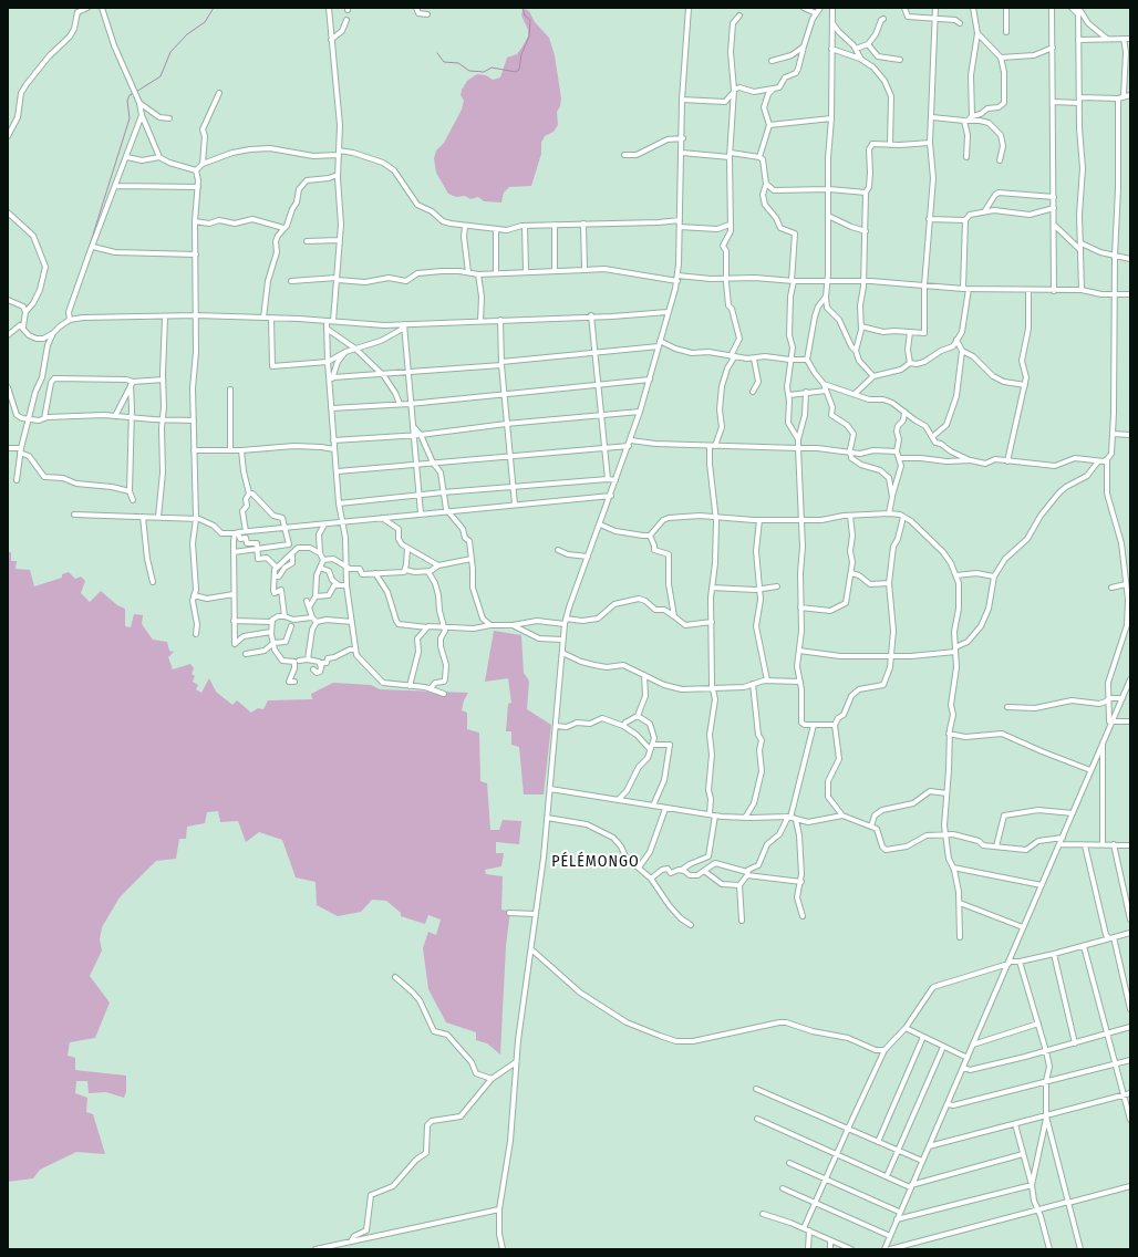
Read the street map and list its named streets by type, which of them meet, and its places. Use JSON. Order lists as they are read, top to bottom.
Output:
{
  "districts": ["PÉLÉMONGO"]
}
